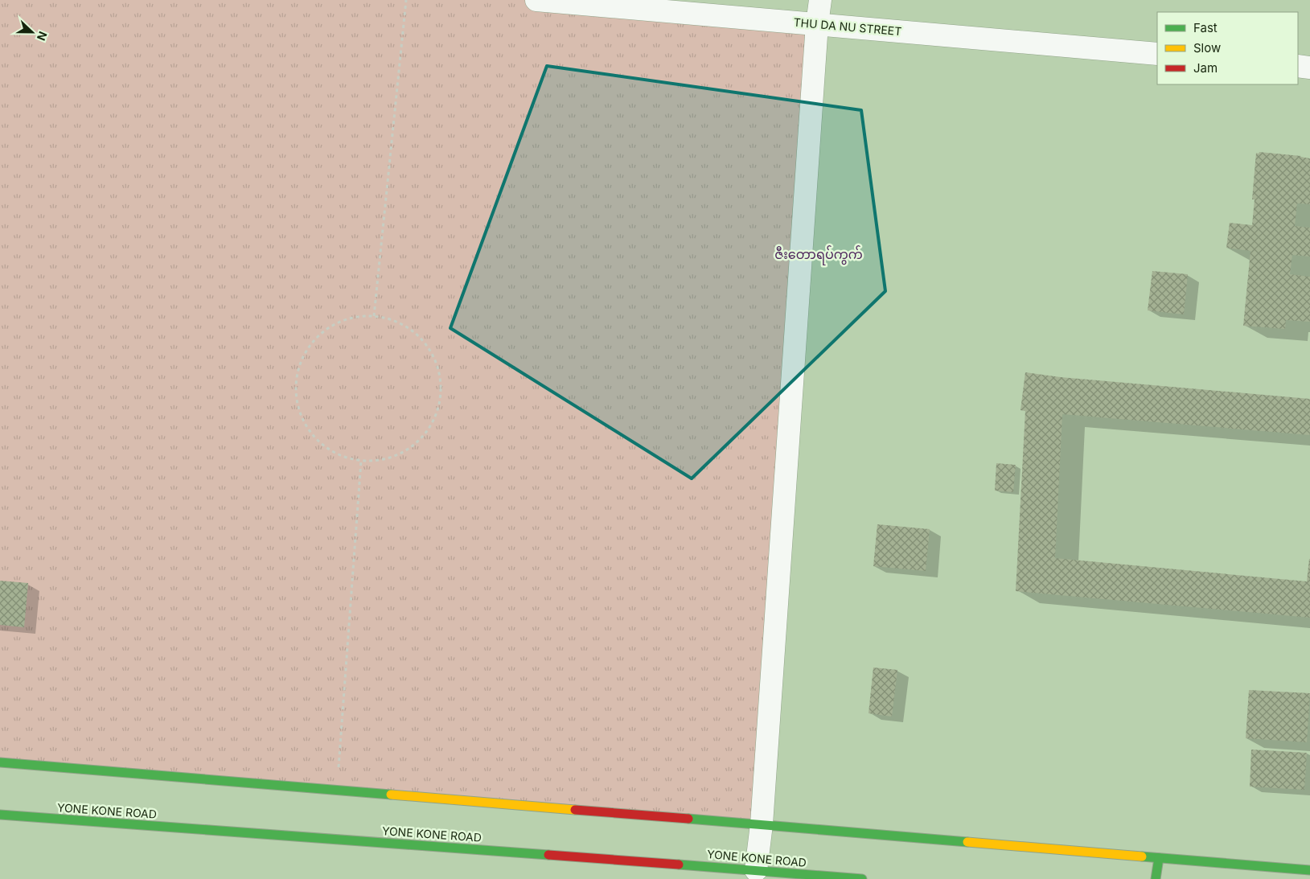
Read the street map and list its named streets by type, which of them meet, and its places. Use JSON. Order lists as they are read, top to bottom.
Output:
{
  "streets": {
    "street": ["THU DA NU STREET", "YONE KONE ROAD"]
  },
  "districts": ["ဇီးတောရပ်ကွက်"],
  "legend": ["Fast", "Slow", "Jam"],
  "north": "right"
}
